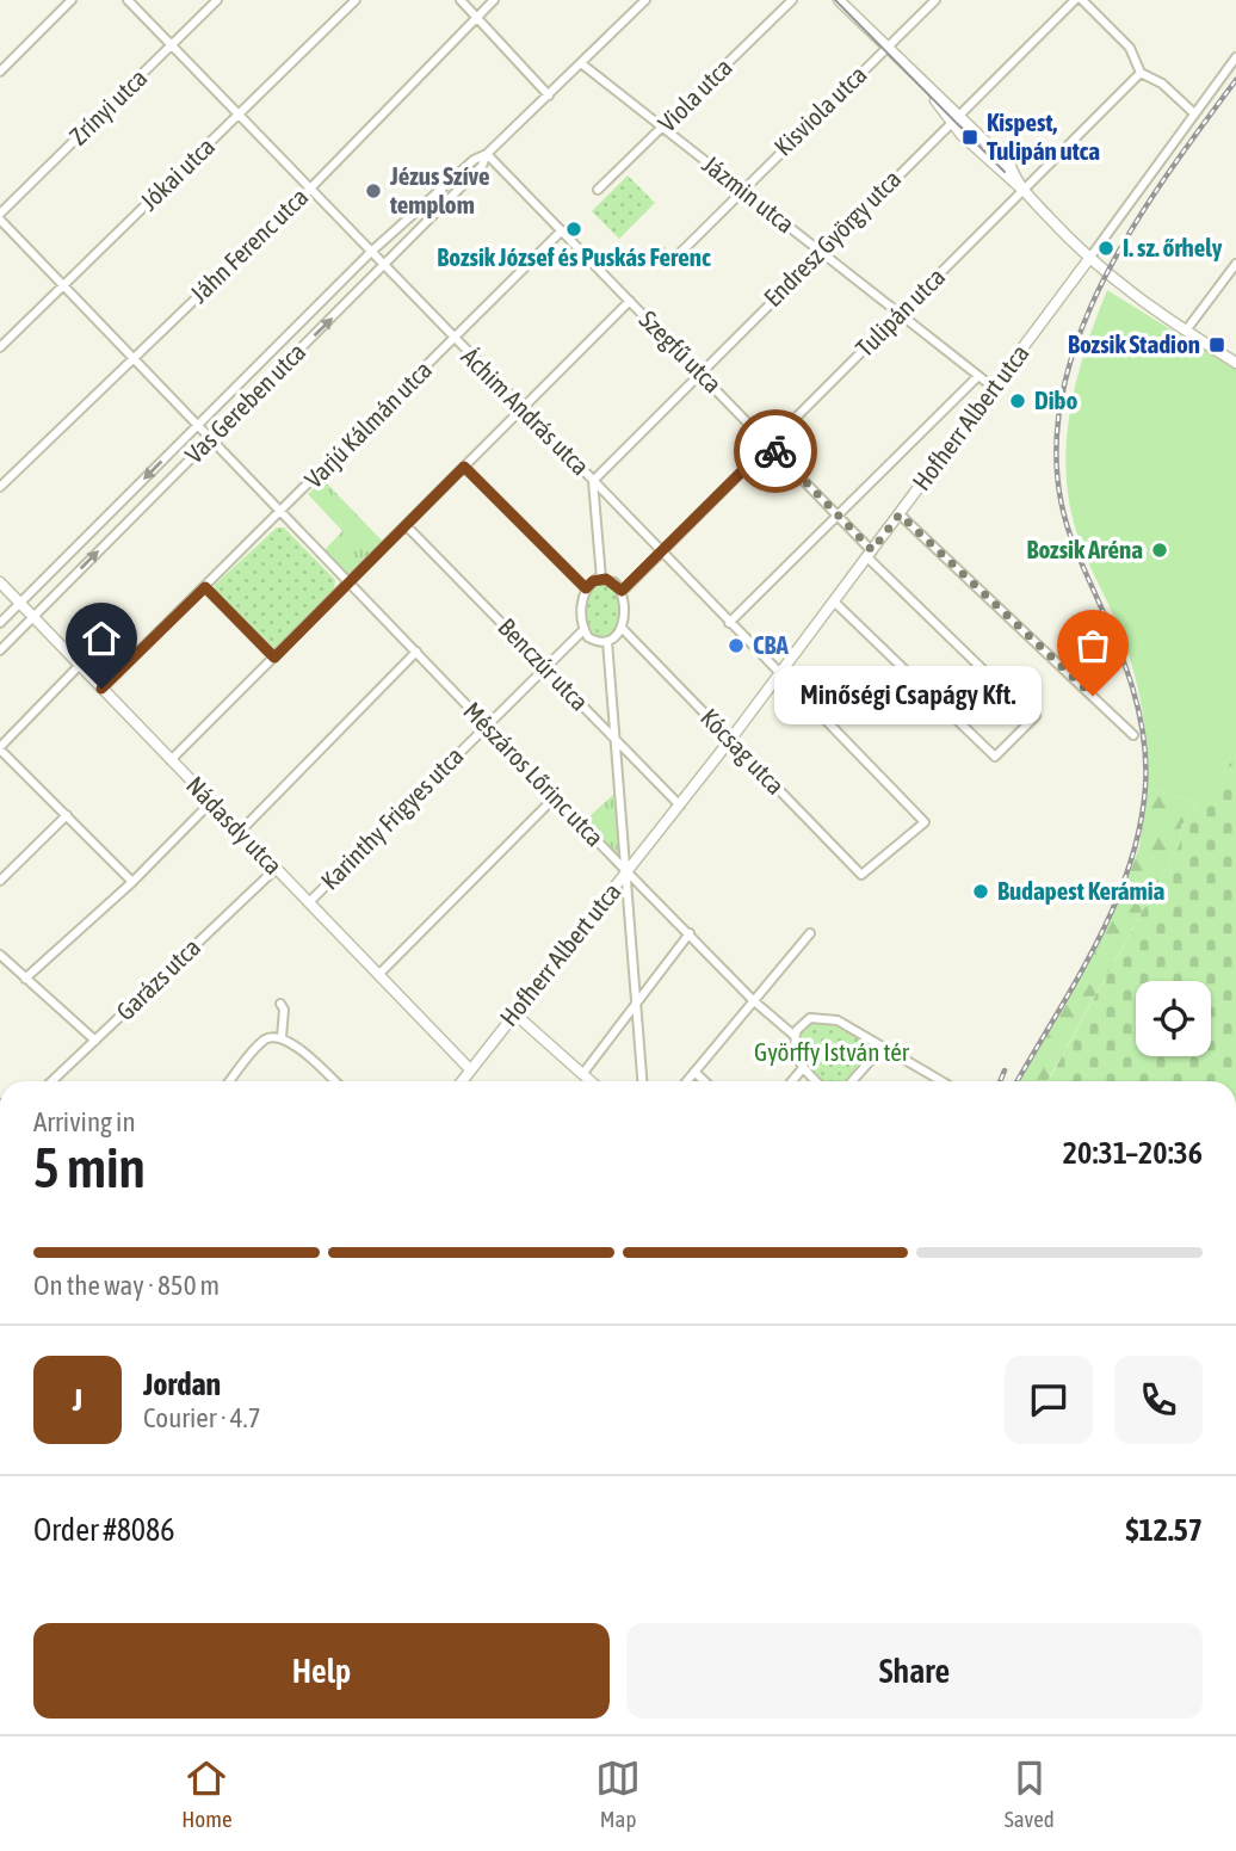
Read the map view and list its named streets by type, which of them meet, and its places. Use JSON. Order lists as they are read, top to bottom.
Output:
{
  "streets": {
    "street": [
      "Viola utca",
      "Zrínyi utca",
      "Kisviola utca",
      "Jókai utca",
      "Jázmin utca",
      "Endresz György utca",
      "Jáhn Ferenc utca",
      "Tulipán utca",
      "Szegfű utca",
      "Vas Gereben utca",
      "Áchim András utca",
      "Hofherr Albert utca",
      "Varjú Kálmán utca",
      "Benczúr utca",
      "Kócsag utca",
      "Mészáros Lőrinc utca",
      "Karinthy Frigyes utca",
      "Nádasdy utca",
      "Garázs utca"
    ]
  },
  "crossings": [
    ["Viola utca", "Jázmin utca"],
    ["Zrínyi utca", "Áchim András utca"],
    ["Kisviola utca", "Jázmin utca"],
    ["Jókai utca", "Áchim András utca"],
    ["Jázmin utca", "Endresz György utca"],
    ["Jázmin utca", "Tulipán utca"],
    ["Jázmin utca", "Vas Gereben utca"],
    ["Jázmin utca", "Hofherr Albert utca"],
    ["Endresz György utca", "Szegfű utca"],
    ["Endresz György utca", "Áchim András utca"],
    ["Jáhn Ferenc utca", "Áchim András utca"],
    ["Tulipán utca", "Szegfű utca"],
    ["Tulipán utca", "Áchim András utca"],
    ["Szegfű utca", "Vas Gereben utca"],
    ["Szegfű utca", "Hofherr Albert utca"],
    ["Szegfű utca", "Varjú Kálmán utca"],
    ["Vas Gereben utca", "Áchim András utca"],
    ["Vas Gereben utca", "Nádasdy utca"],
    ["Áchim András utca", "Hofherr Albert utca"],
    ["Áchim András utca", "Varjú Kálmán utca"],
    ["Áchim András utca", "Kócsag utca"],
    ["Hofherr Albert utca", "Benczúr utca"],
    ["Hofherr Albert utca", "Kócsag utca"],
    ["Hofherr Albert utca", "Mészáros Lőrinc utca"],
    ["Hofherr Albert utca", "Nádasdy utca"],
    ["Varjú Kálmán utca", "Mészáros Lőrinc utca"],
    ["Benczúr utca", "Karinthy Frigyes utca"],
    ["Kócsag utca", "Karinthy Frigyes utca"],
    ["Mészáros Lőrinc utca", "Karinthy Frigyes utca"],
    ["Karinthy Frigyes utca", "Nádasdy utca"],
    ["Nádasdy utca", "Garázs utca"]
  ],
  "parks": ["Györffy István tér"],
  "places": {
    "transit": ["Kispest, Tulipán utca", "Bozsik Stadion"],
    "other": [
      "Jézus Szíve templom",
      "Bozsik József és Puskás Ferenc",
      "I. sz. őrhely",
      "Dibo",
      "Bozsik Aréna",
      "CBA",
      "Minőségi Csapágy Kft.",
      "Budapest Kerámia"
    ]
  },
  "page": {
    "bubble": "Minőségi Csapágy Kft.",
    "heading": ["5 min", "Arriving in", "20:31–20:36"],
    "panel": [
      "Jordan",
      "Courier · 4.7",
      "Order #8086",
      "$12.57"
    ],
    "bar": "On the way · 850 m",
    "round": "J",
    "buttons": ["Help", "Share"],
    "tabs": ["Home", "Map", "Saved"]
  }
}
